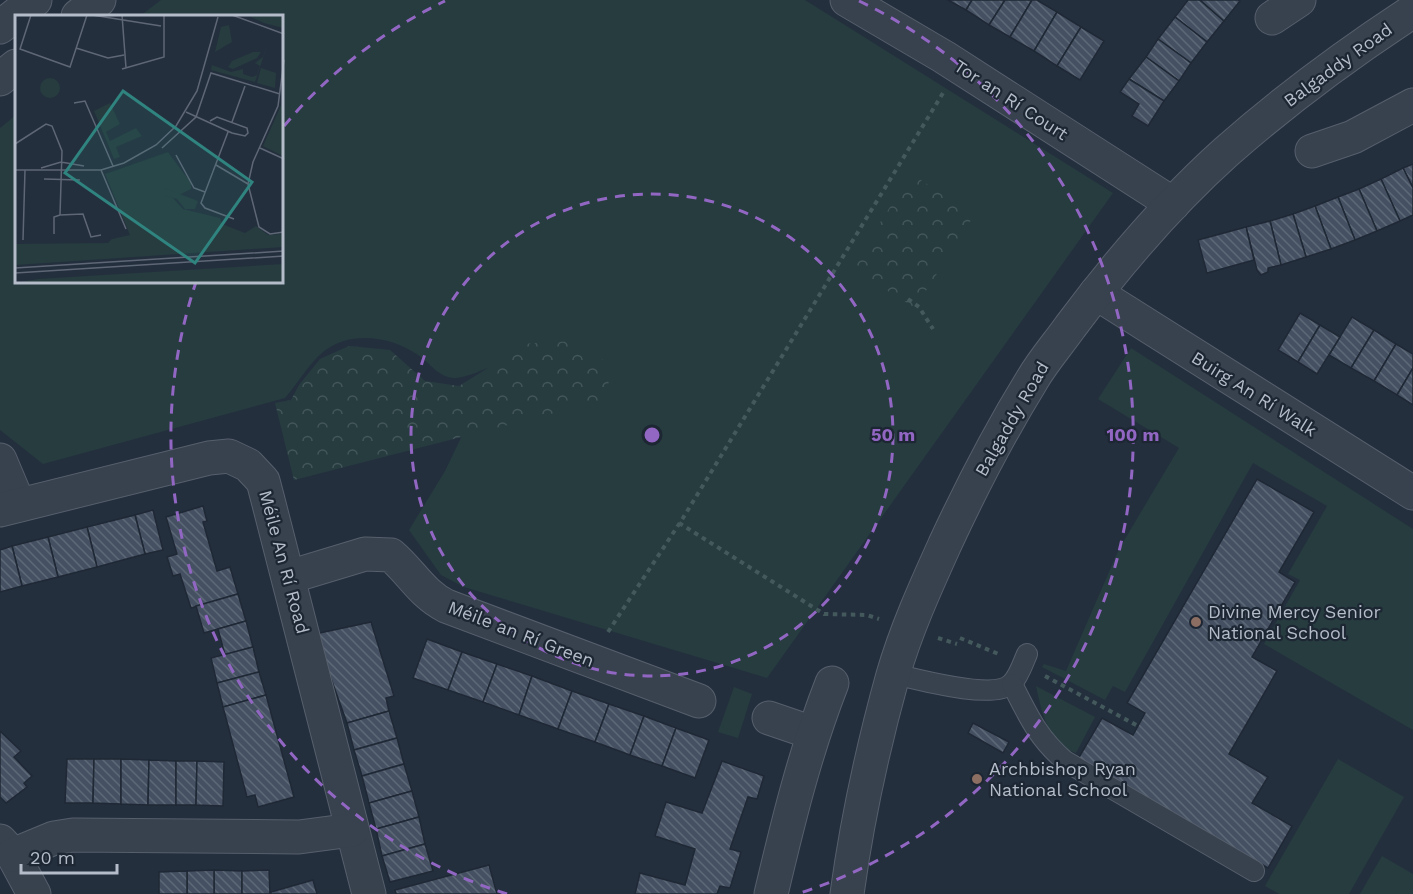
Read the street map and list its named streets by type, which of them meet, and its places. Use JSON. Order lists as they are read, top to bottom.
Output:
{
  "streets": {
    "street": [
      "Balgaddy Road",
      "Tor an Rí Court",
      "Buirg An Rí Walk",
      "Méile An Rí Road",
      "Méile an Rí Green"
    ]
  },
  "crossings": [
    ["Balgaddy Road", "Tor an Rí Court"],
    ["Balgaddy Road", "Buirg An Rí Walk"],
    ["Méile An Rí Road", "Méile an Rí Green"]
  ],
  "places": ["Divine Mercy Senior National School", "Archbishop Ryan National School"],
  "scale_bar": "20 m",
  "rings": ["50 m", "100 m"]
}
